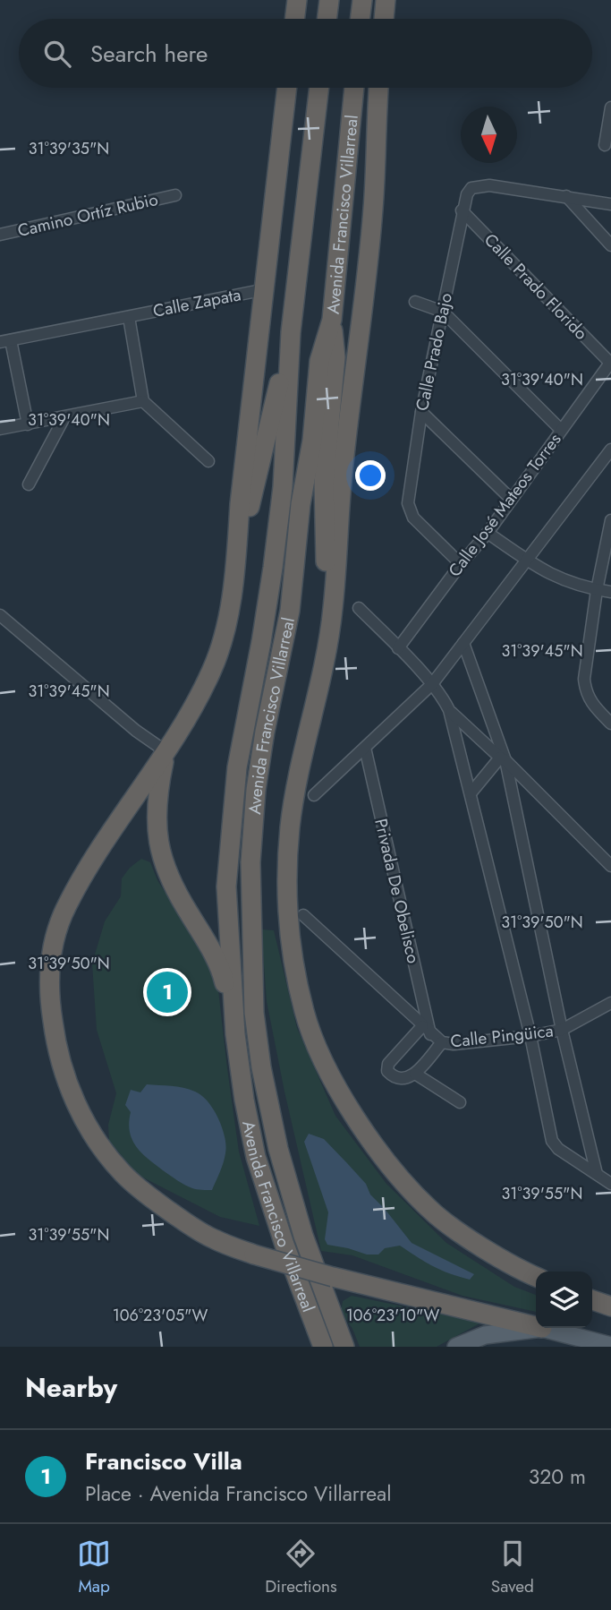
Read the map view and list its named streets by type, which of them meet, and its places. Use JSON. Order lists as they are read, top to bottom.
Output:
{
  "streets": {
    "highway": ["Avenida Francisco Villarreal"],
    "street": [
      "Camino Ortíz Rubio",
      "Calle Prado Florido",
      "Calle Zapata",
      "Calle Prado Bajo",
      "Calle José Mateos Torres",
      "Privada De Obelisco",
      "Calle Pingüica"
    ]
  },
  "crossings": [
    ["Calle Prado Florido", "Calle Prado Bajo"],
    ["Calle Prado Florido", "Calle José Mateos Torres"],
    ["Calle Prado Bajo", "Calle José Mateos Torres"],
    ["Privada De Obelisco", "Calle Pingüica"]
  ],
  "north": "bottom",
  "page": {
    "search": "Search here",
    "pins": "1",
    "heading": "Nearby",
    "list": [
      {
        "mark": "1",
        "name": "Francisco Villa",
        "note": "Place · Avenida Francisco Villarreal",
        "value": "320 m"
      }
    ],
    "nav": ["Map", "Directions", "Saved"]
  },
  "coordinates": [
    "31°39'35\"N",
    "31°39'40\"N",
    "31°39'45\"N",
    "31°39'50\"N",
    "31°39'55\"N",
    "106°23'05\"W",
    "106°23'10\"W"
  ]
}
